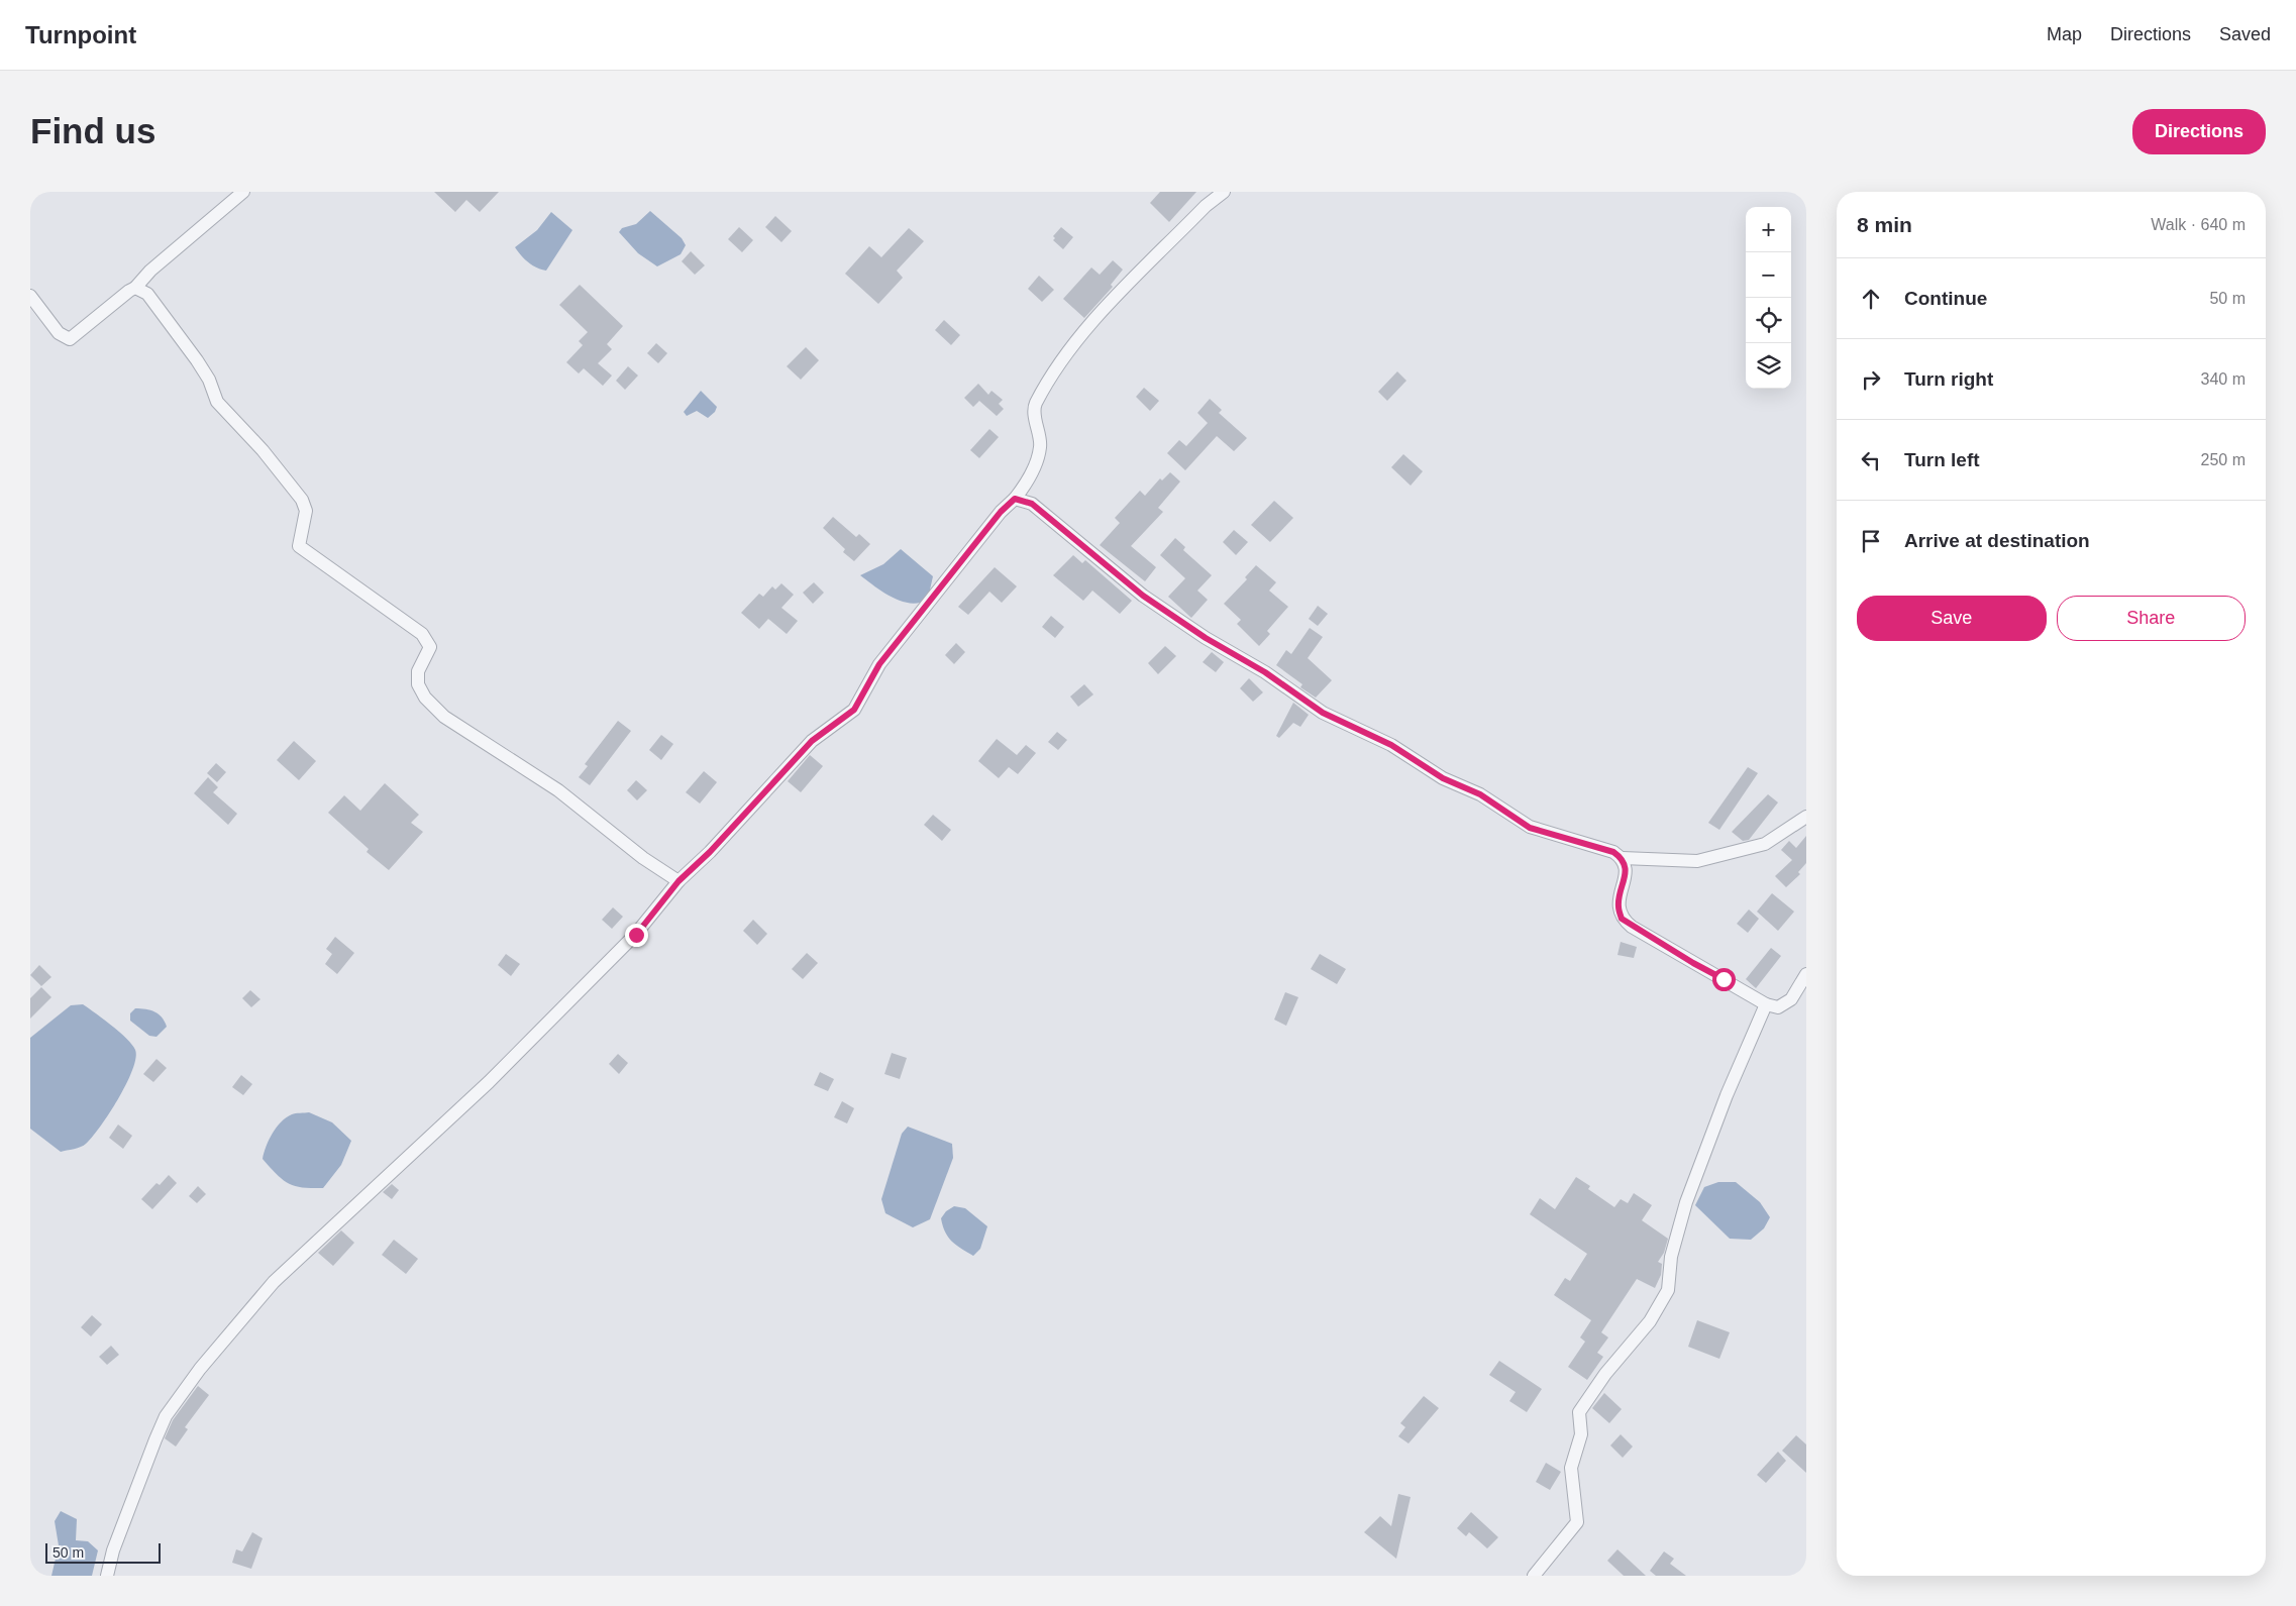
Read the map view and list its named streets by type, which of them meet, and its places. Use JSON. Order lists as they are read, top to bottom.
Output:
{
  "scale_bar": "50 m",
  "page": {
    "header": "Turnpoint",
    "nav": ["Map", "Directions", "Saved"],
    "buttons": [
      "Directions",
      ["Save", "Share"]
    ],
    "title": "Find us",
    "heading": ["8 min", "Walk · 640 m"],
    "map_buttons": ["+", "−"],
    "list": [
      ["Continue", "50 m"],
      ["Turn right", "340 m"],
      ["Turn left", "250 m"],
      "Arrive at destination"
    ],
    "scale": "50 m"
  }
}
